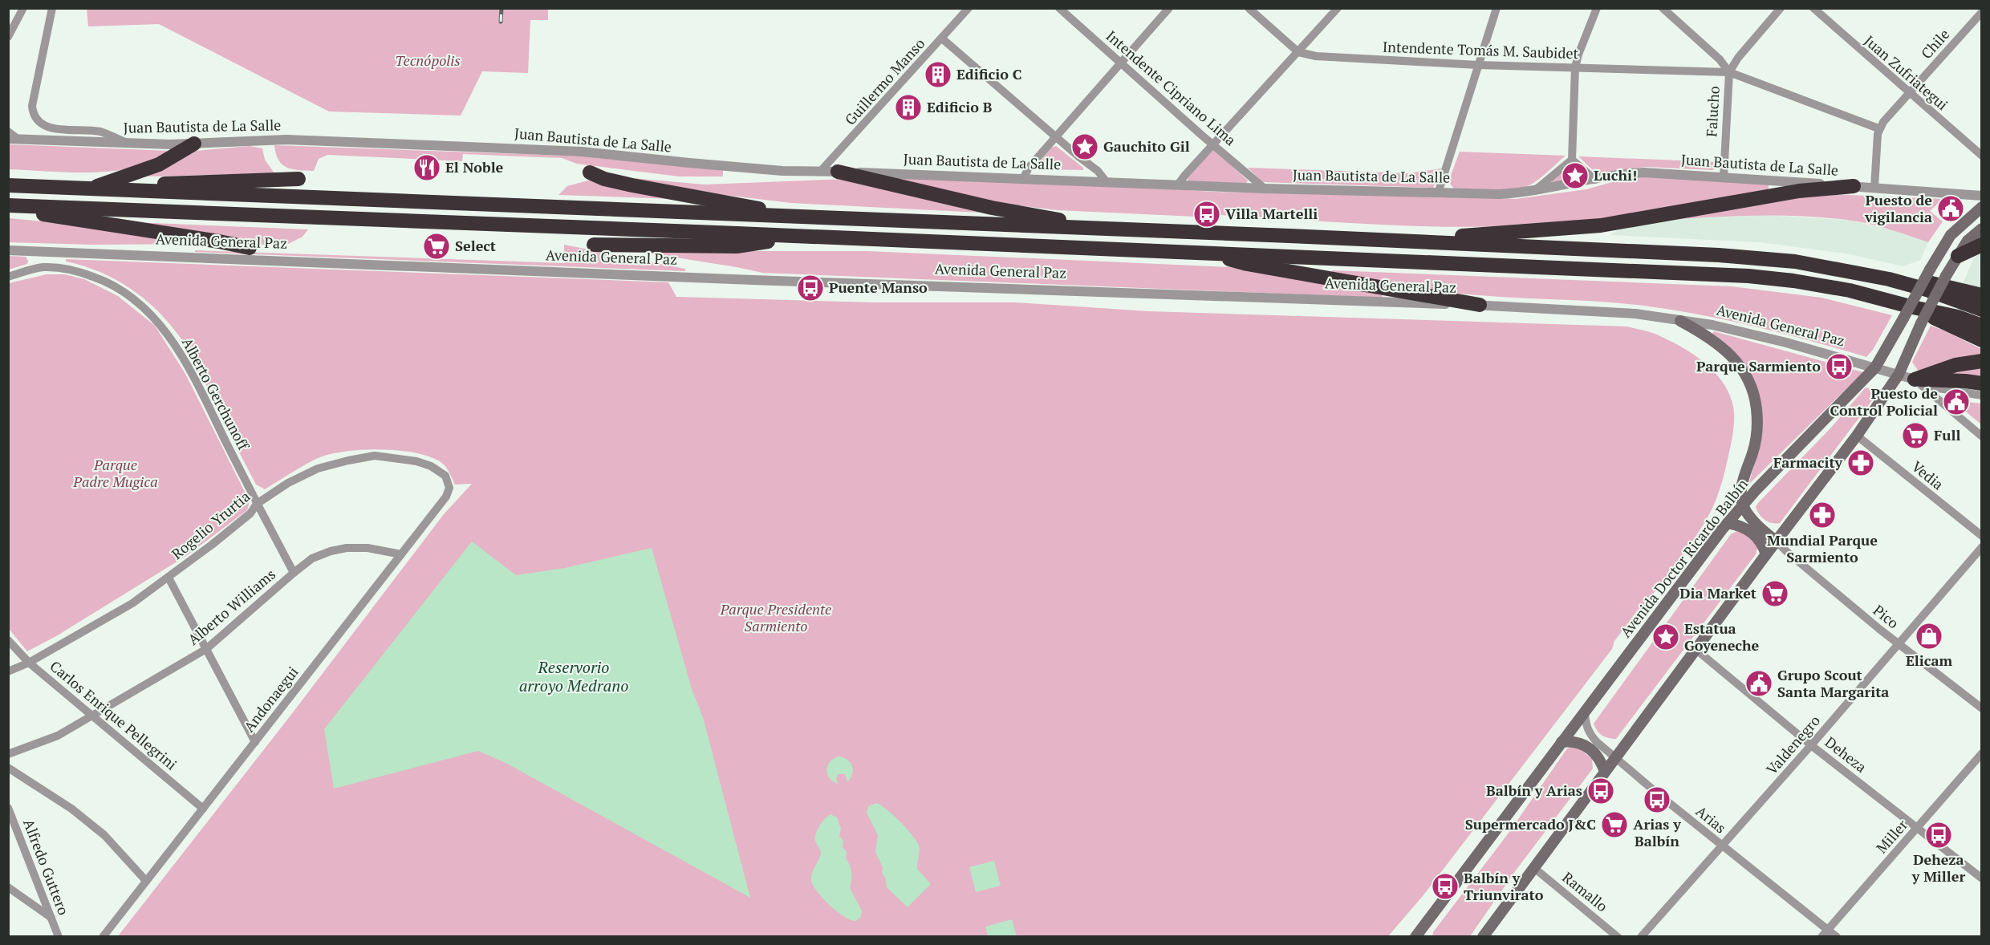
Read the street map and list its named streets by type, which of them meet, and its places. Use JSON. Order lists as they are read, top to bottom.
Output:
{
  "streets": {
    "highway": ["Avenida General Paz"],
    "main road": ["Avenida Doctor Ricardo Balbín"],
    "street": [
      "Chile",
      "Intendente Tomás M. Saubidet",
      "Juan Zufriategui",
      "Guillermo Manso",
      "Intendente Cipriano Lima",
      "Falucho",
      "Juan Bautista de La Salle",
      "Alberto Gerchunoff",
      "Vedia",
      "Rogelio Yrurtia",
      "Alberto Williams",
      "Pico",
      "Andonaegui",
      "Carlos Enrique Pellegrini",
      "Valdenegro",
      "Deheza",
      "Arias",
      "Miller",
      "Alfredo Guttero",
      "Ramallo"
    ]
  },
  "crossings": [
    ["Chile", "Juan Zufriategui"],
    ["Intendente Tomás M. Saubidet", "Falucho"],
    ["Guillermo Manso", "Juan Bautista de La Salle"],
    ["Intendente Cipriano Lima", "Juan Bautista de La Salle"],
    ["Falucho", "Juan Bautista de La Salle"],
    ["Avenida General Paz", "Avenida Doctor Ricardo Balbín"],
    ["Alberto Gerchunoff", "Rogelio Yrurtia"],
    ["Alberto Gerchunoff", "Alberto Williams"],
    ["Rogelio Yrurtia", "Andonaegui"],
    ["Rogelio Yrurtia", "Carlos Enrique Pellegrini"],
    ["Avenida Doctor Ricardo Balbín", "Arias"],
    ["Alberto Williams", "Andonaegui"],
    ["Alberto Williams", "Carlos Enrique Pellegrini"],
    ["Pico", "Valdenegro"],
    ["Andonaegui", "Carlos Enrique Pellegrini"],
    ["Valdenegro", "Deheza"],
    ["Valdenegro", "Arias"],
    ["Deheza", "Miller"],
    ["Arias", "Miller"]
  ],
  "water": ["Reservorio arroyo Medrano"],
  "parks": ["Tecnópolis", "Parque Padre Mugica", "Parque Presidente Sarmiento"],
  "places": {
    "building": ["Edificio C", "Edificio B"],
    "place": ["Gauchito Gil", "Luchi!", "Estatua Goyeneche"],
    "restaurant": ["El Noble"],
    "public building": ["Puesto de vigilancia", "Puesto de Control Policial", "Grupo Scout Santa Margarita"],
    "bus stop": [
      "Villa Martelli",
      "Puente Manso",
      "Parque Sarmiento",
      "Balbín y Arias",
      "Arias y Balbín",
      "Deheza y Miller",
      "Balbín y Triunvirato"
    ],
    "supermarket": [
      "Select",
      "Full",
      "Dia Market",
      "Supermercado J&C"
    ],
    "pharmacy": ["Farmacity", "Mundial Parque Sarmiento"],
    "shop": ["Elicam"]
  }
}
